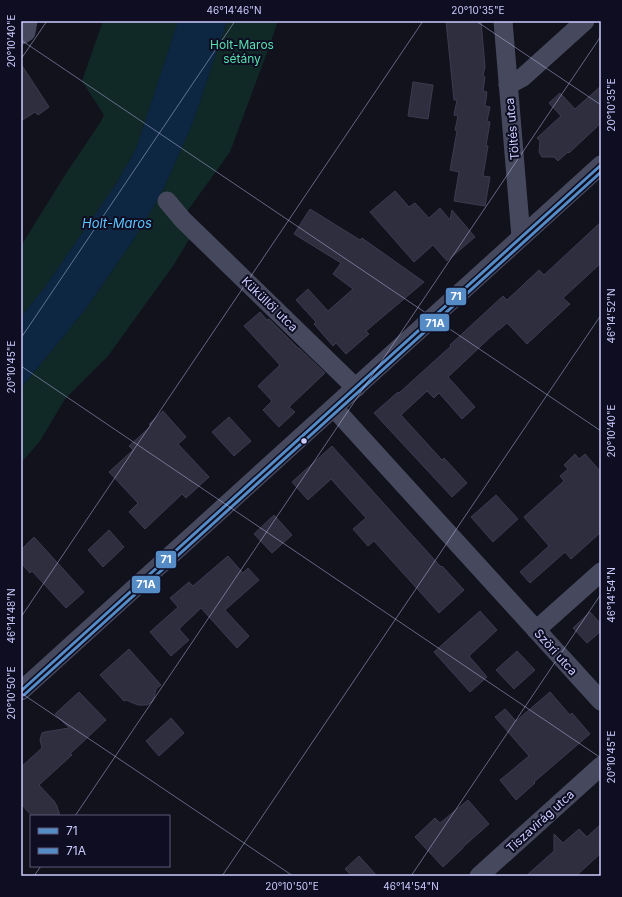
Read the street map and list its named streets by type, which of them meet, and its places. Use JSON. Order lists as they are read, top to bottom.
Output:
{
  "streets": {
    "street": [
      "Töltés utca",
      "Küküllői utca",
      "Szöri utca",
      "Tiszavirág utca"
    ]
  },
  "water": ["Holt-Maros"],
  "parks": ["Holt-Maros sétány"],
  "lines": ["transit line 71", "transit line 71A"],
  "legend": ["71", "71A"],
  "coordinates": [
    "46°14'46\"N",
    "20°10'35\"E",
    "20°10'40\"E",
    "46°14'52\"N",
    "20°10'45\"E",
    "46°14'54\"N",
    "46°14'48\"N",
    "20°10'50\"E"
  ]
}
